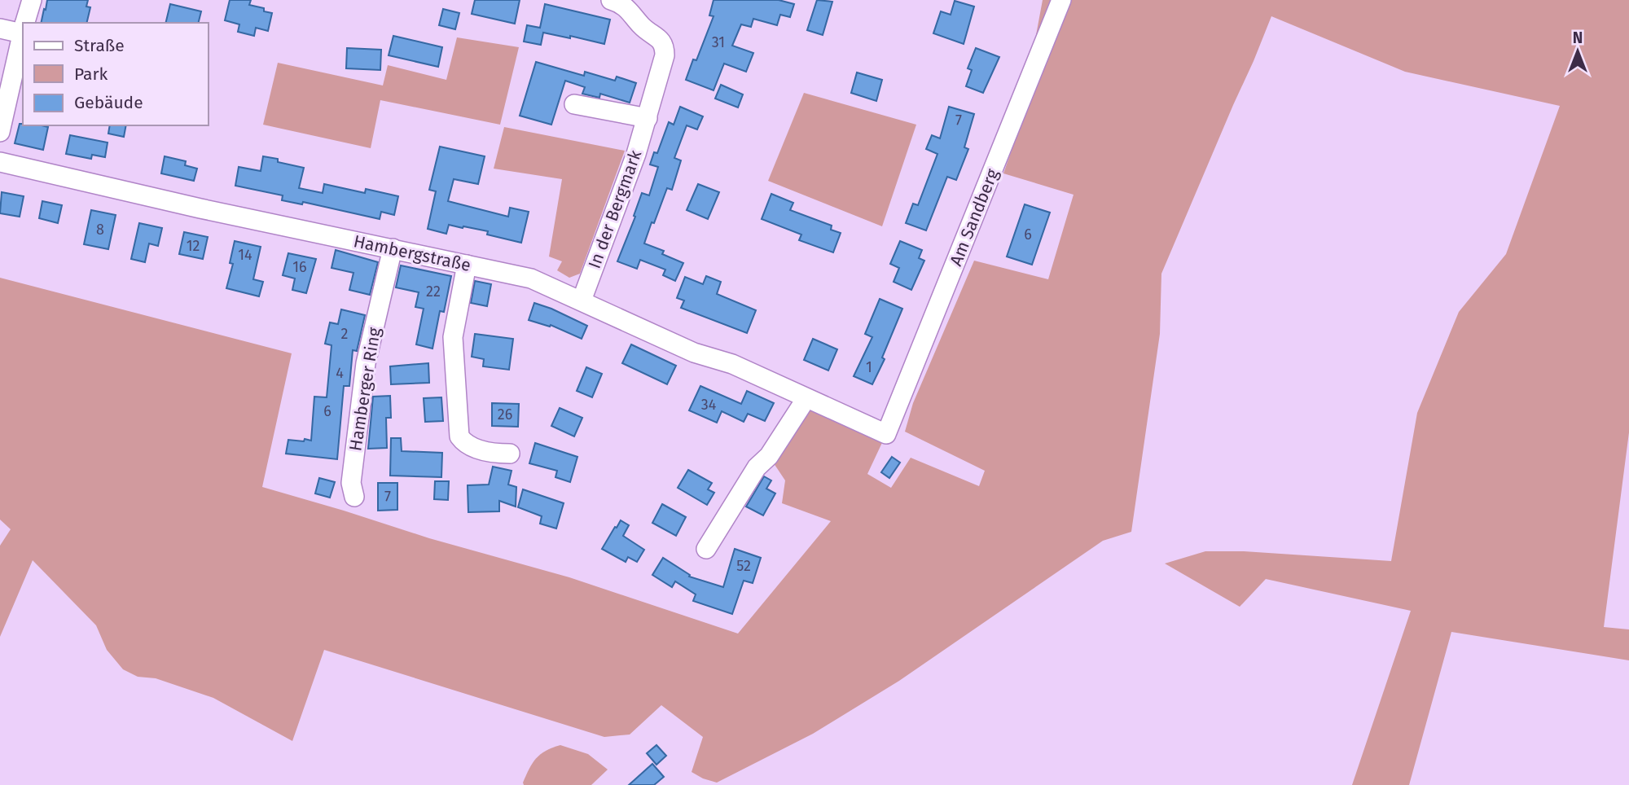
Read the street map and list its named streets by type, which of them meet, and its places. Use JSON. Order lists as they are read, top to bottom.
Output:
{
  "streets": {
    "street": [
      "In der Bergmark",
      "Am Sandberg",
      "Hambergstraße",
      "Hamberger Ring"
    ]
  },
  "crossings": [
    ["In der Bergmark", "Hambergstraße"],
    ["Am Sandberg", "Hambergstraße"],
    ["Hambergstraße", "Hamberger Ring"]
  ],
  "house_numbers": [
    "31",
    "7",
    "8",
    "6",
    "12",
    "14",
    "16",
    "22",
    "2",
    "1",
    "4",
    "34",
    "6",
    "26",
    "7",
    "52"
  ],
  "legend": ["Straße", "Park", "Gebäude"],
  "north": "top"
}
